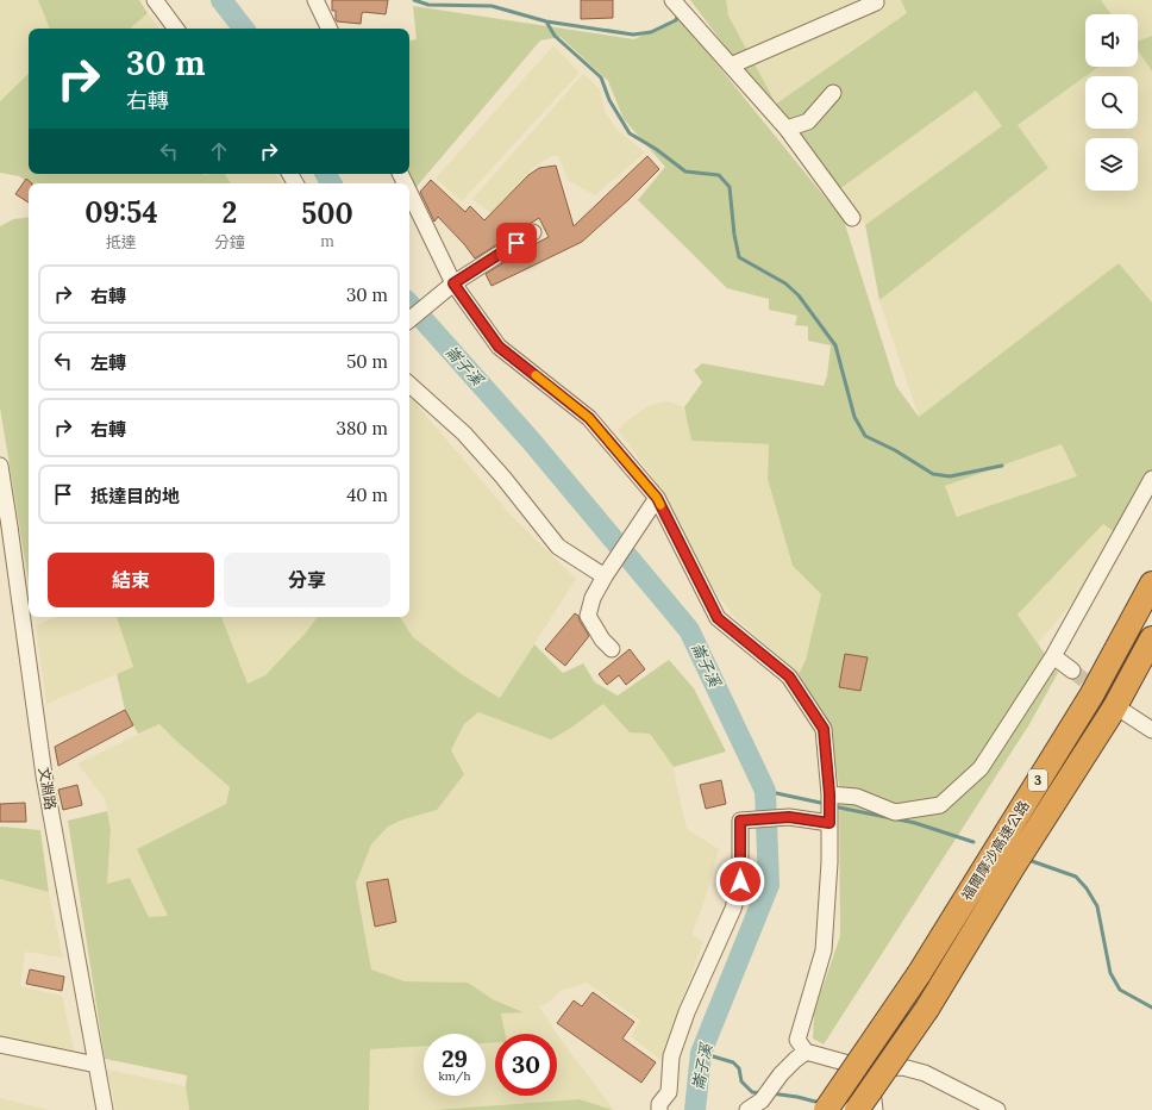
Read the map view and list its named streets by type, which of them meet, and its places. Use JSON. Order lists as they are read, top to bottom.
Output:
{
  "streets": {
    "highway": ["3", "福爾摩沙高速公路"],
    "street": ["文淵路"]
  },
  "water": ["崙子溪"],
  "page": {
    "turn": ["30 m", "右轉"],
    "eta": [
      "09:54",
      "抵達",
      "2",
      "分鐘",
      "500",
      "m"
    ],
    "list": [
      {
        "name": "右轉",
        "value": "30 m"
      },
      {
        "name": "左轉",
        "value": "50 m"
      },
      {
        "name": "右轉",
        "value": "380 m"
      },
      {
        "name": "抵達目的地",
        "value": "40 m"
      }
    ],
    "buttons": ["結束", "分享"],
    "speed": "29 km/h",
    "limit": "30"
  }
}
